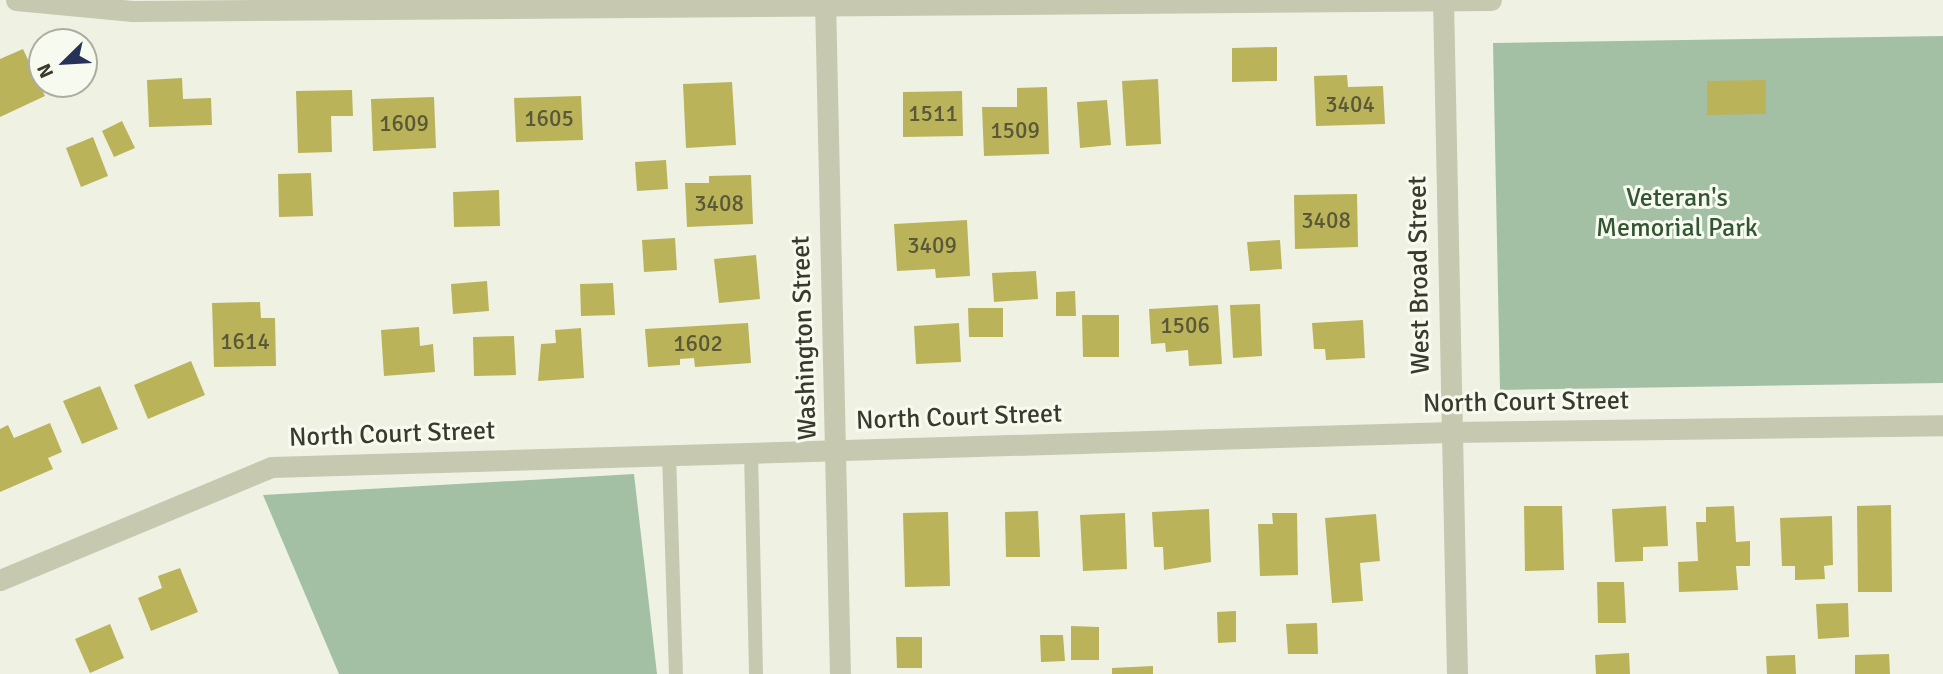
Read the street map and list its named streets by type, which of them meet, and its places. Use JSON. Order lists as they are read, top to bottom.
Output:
{
  "streets": {
    "street": ["West Broad Street", "Washington Street", "North Court Street"]
  },
  "crossings": [
    ["West Broad Street", "North Court Street"],
    ["Washington Street", "North Court Street"]
  ],
  "parks": ["Veteran's Memorial Park"],
  "house_numbers": [
    "3404",
    "1511",
    "1605",
    "1609",
    "1509",
    "3408",
    "3408",
    "3409",
    "1506",
    "1614",
    "1602"
  ],
  "north": "bottom left"
}
